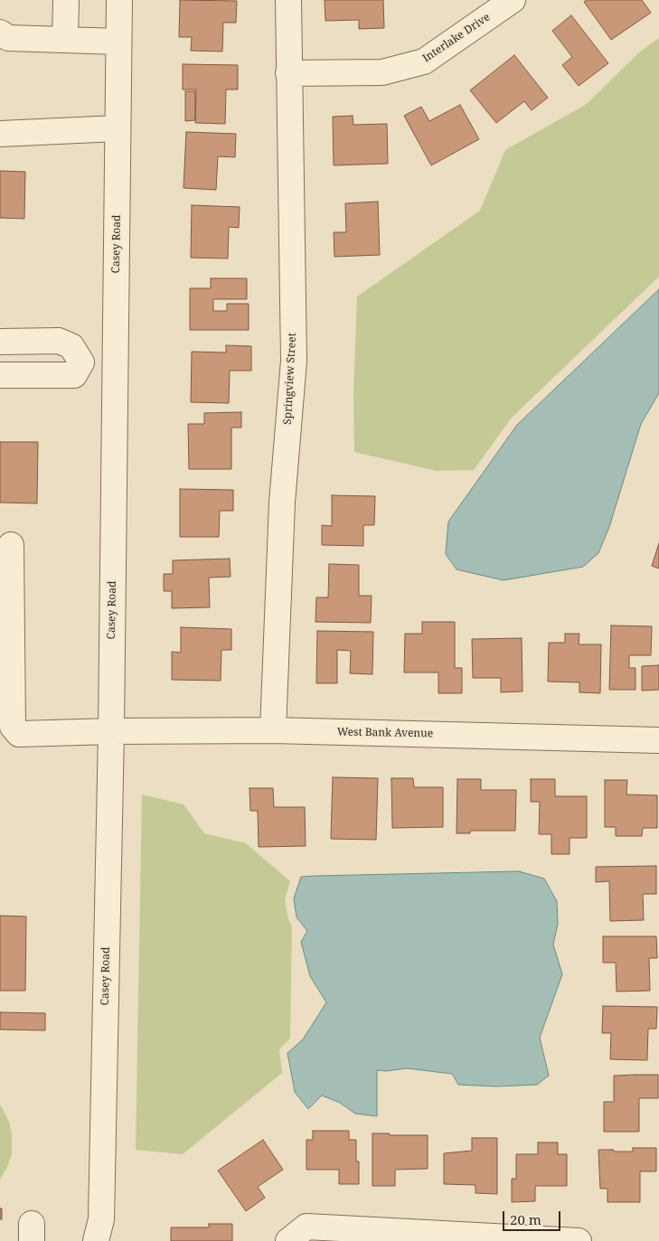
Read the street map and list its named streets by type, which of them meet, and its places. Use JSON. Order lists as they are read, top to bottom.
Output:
{
  "streets": {
    "street": [
      "Interlake Drive",
      "Casey Road",
      "Springview Street",
      "West Bank Avenue"
    ]
  },
  "crossings": [
    ["Interlake Drive", "Springview Street"],
    ["Casey Road", "West Bank Avenue"],
    ["Springview Street", "West Bank Avenue"]
  ],
  "scale_bar": "20 m"
}
